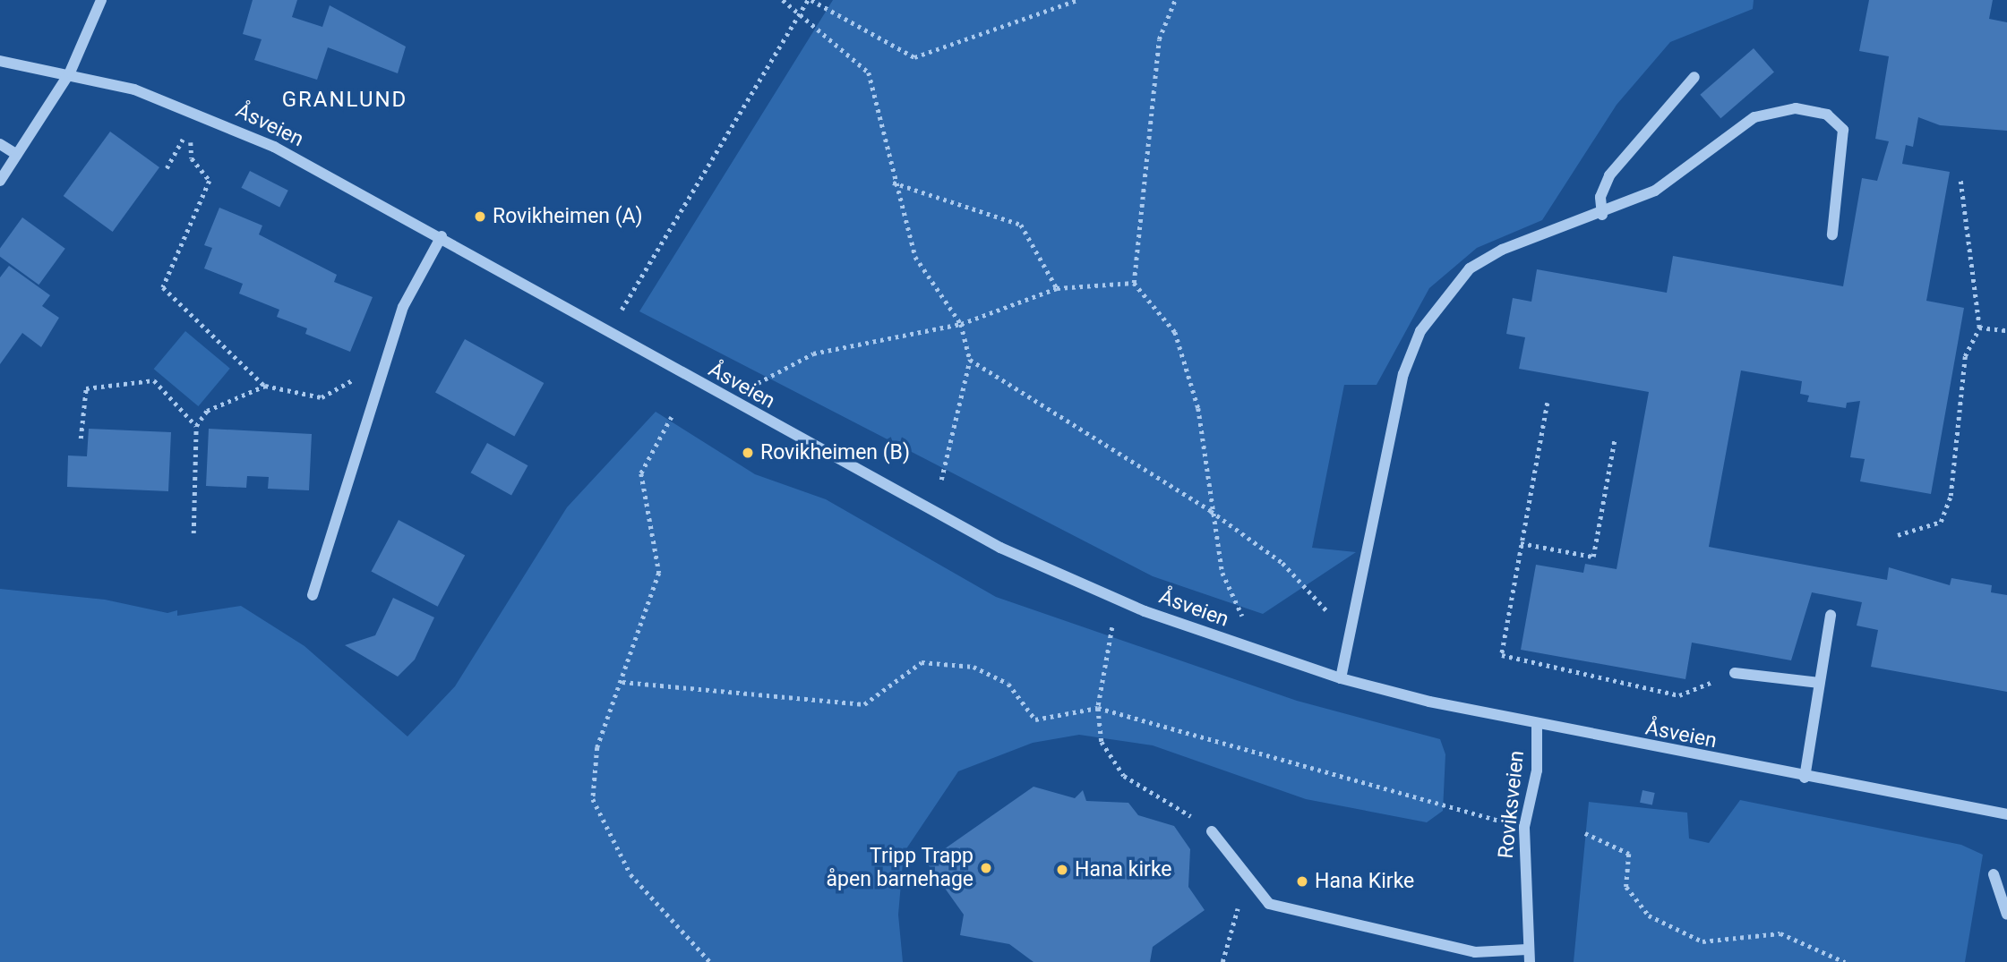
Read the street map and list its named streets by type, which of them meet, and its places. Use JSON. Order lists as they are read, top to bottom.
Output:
{
  "streets": {
    "street": ["Åsveien", "Roviksveien"]
  },
  "crossings": [
    ["Åsveien", "Roviksveien"]
  ],
  "districts": ["GRANLUND"],
  "places": [
    "Rovikheimen (A)",
    "Rovikheimen (B)",
    "Tripp Trapp åpen barnehage",
    "Hana kirke",
    "Hana Kirke"
  ]
}
